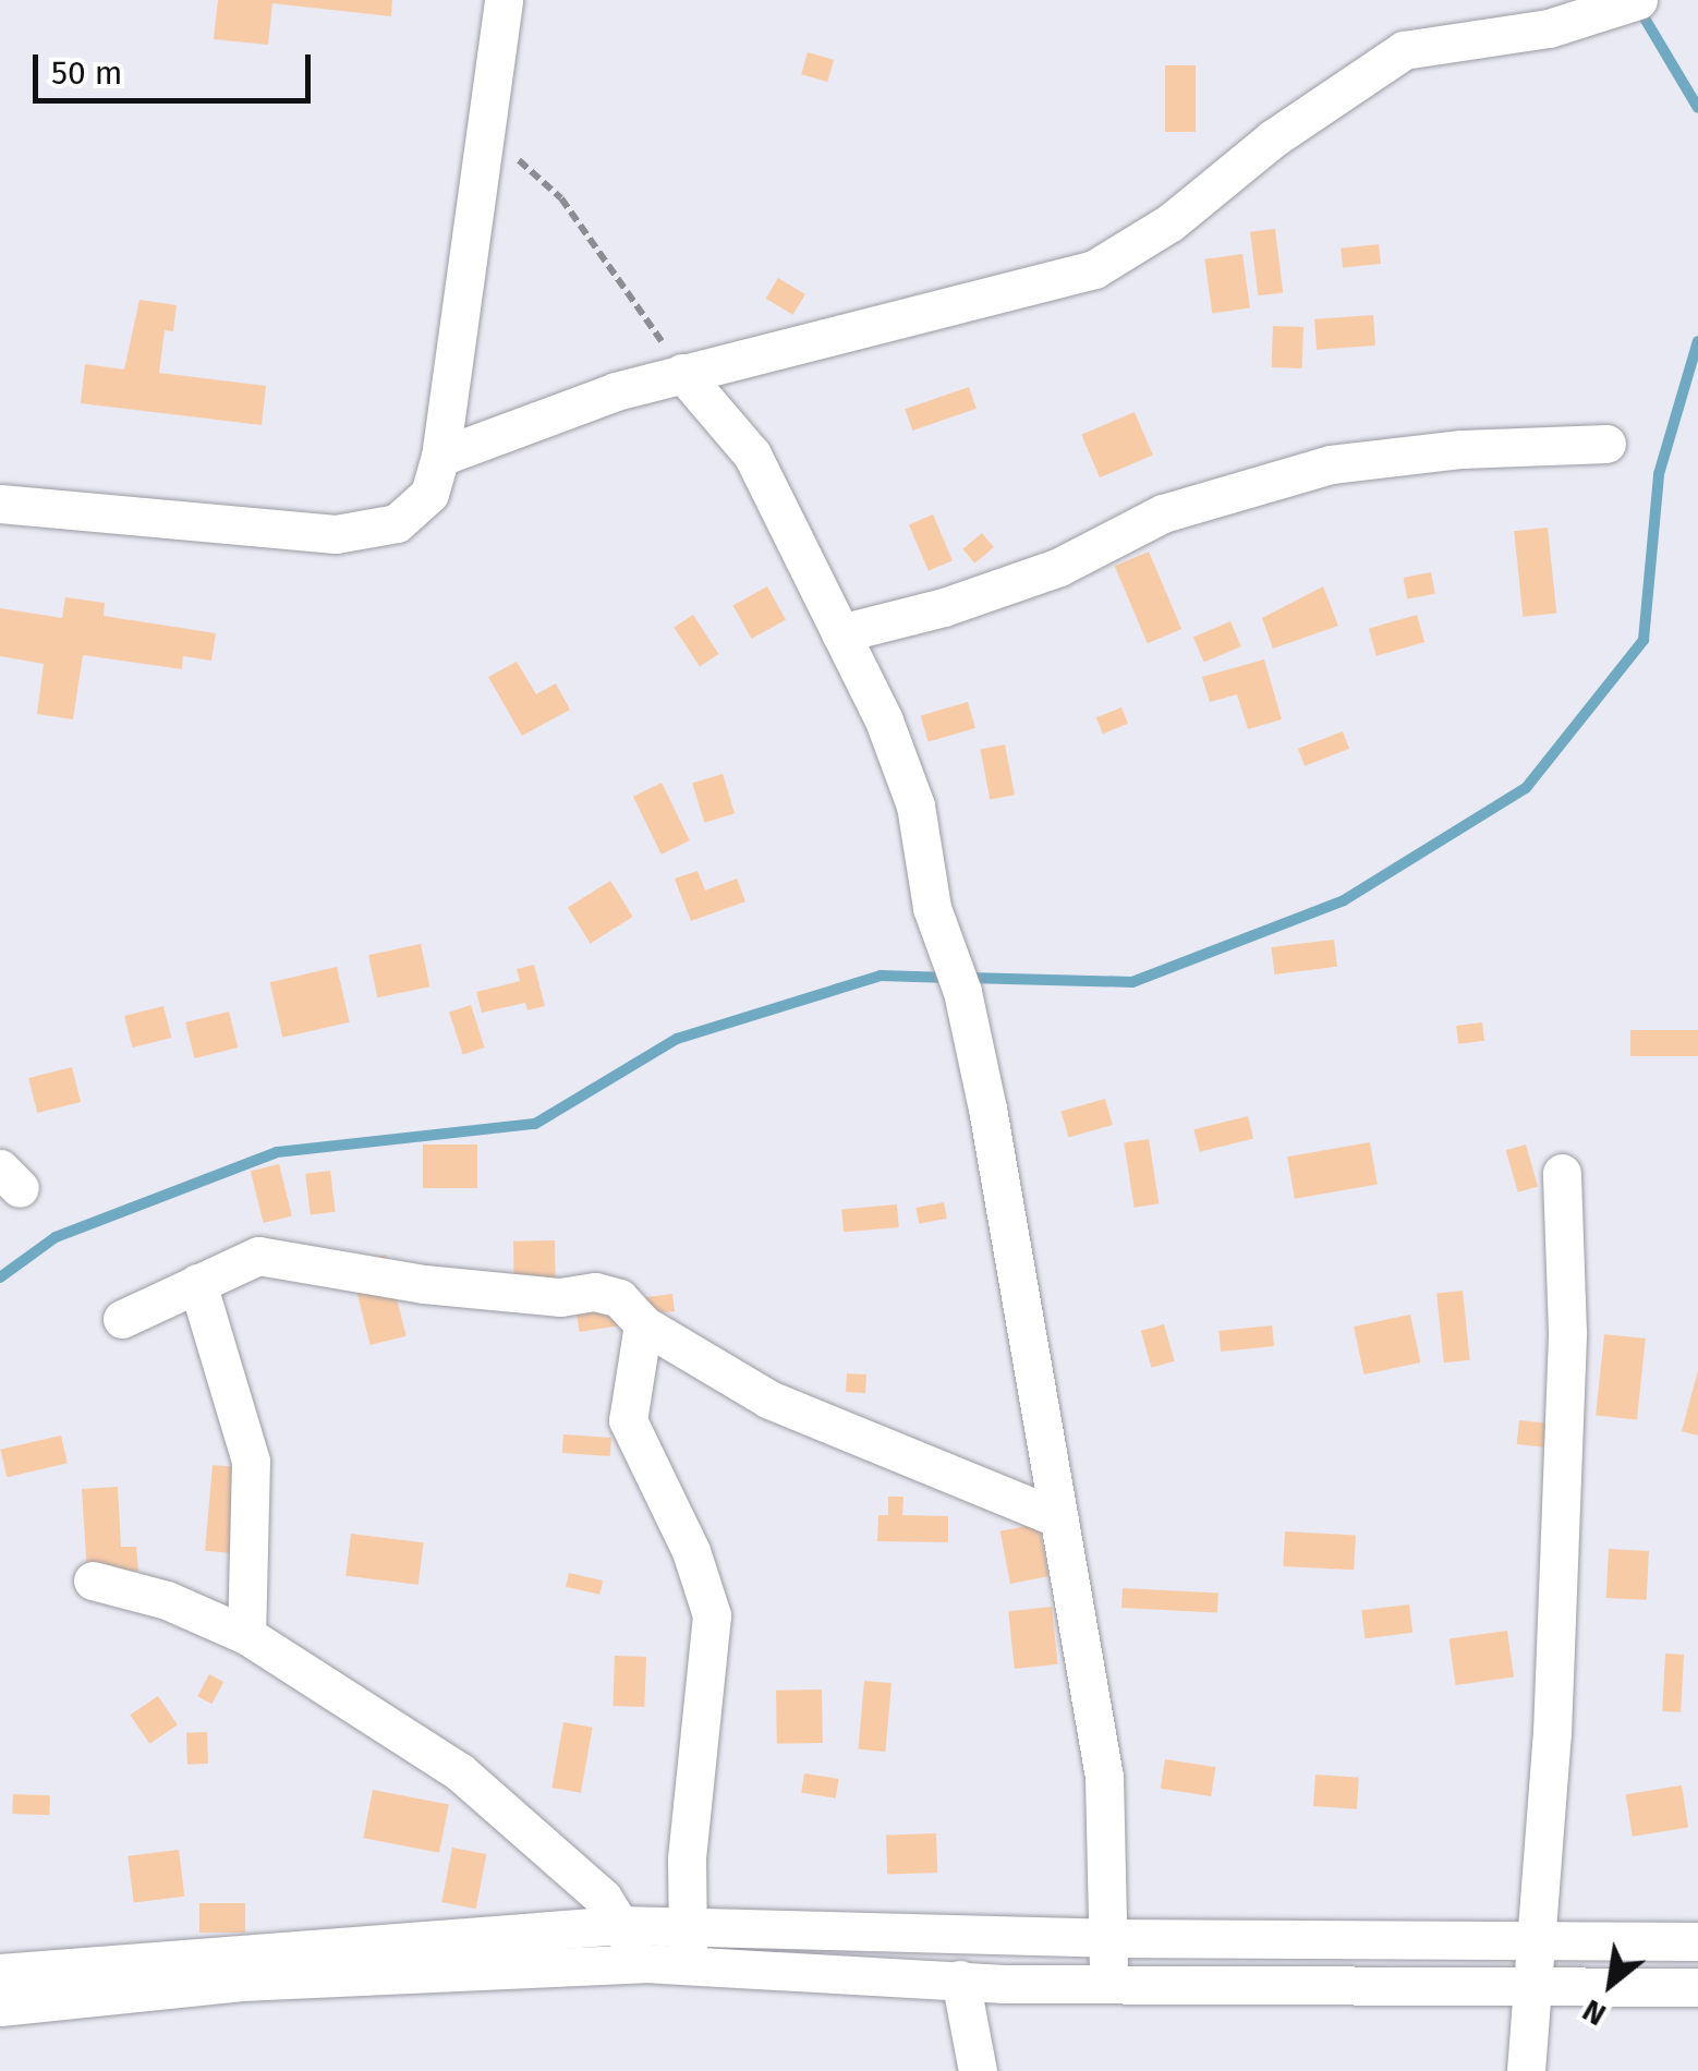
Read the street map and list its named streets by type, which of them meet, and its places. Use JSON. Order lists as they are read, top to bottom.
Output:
{
  "scale_bar": "50 m",
  "north": "bottom left"
}
